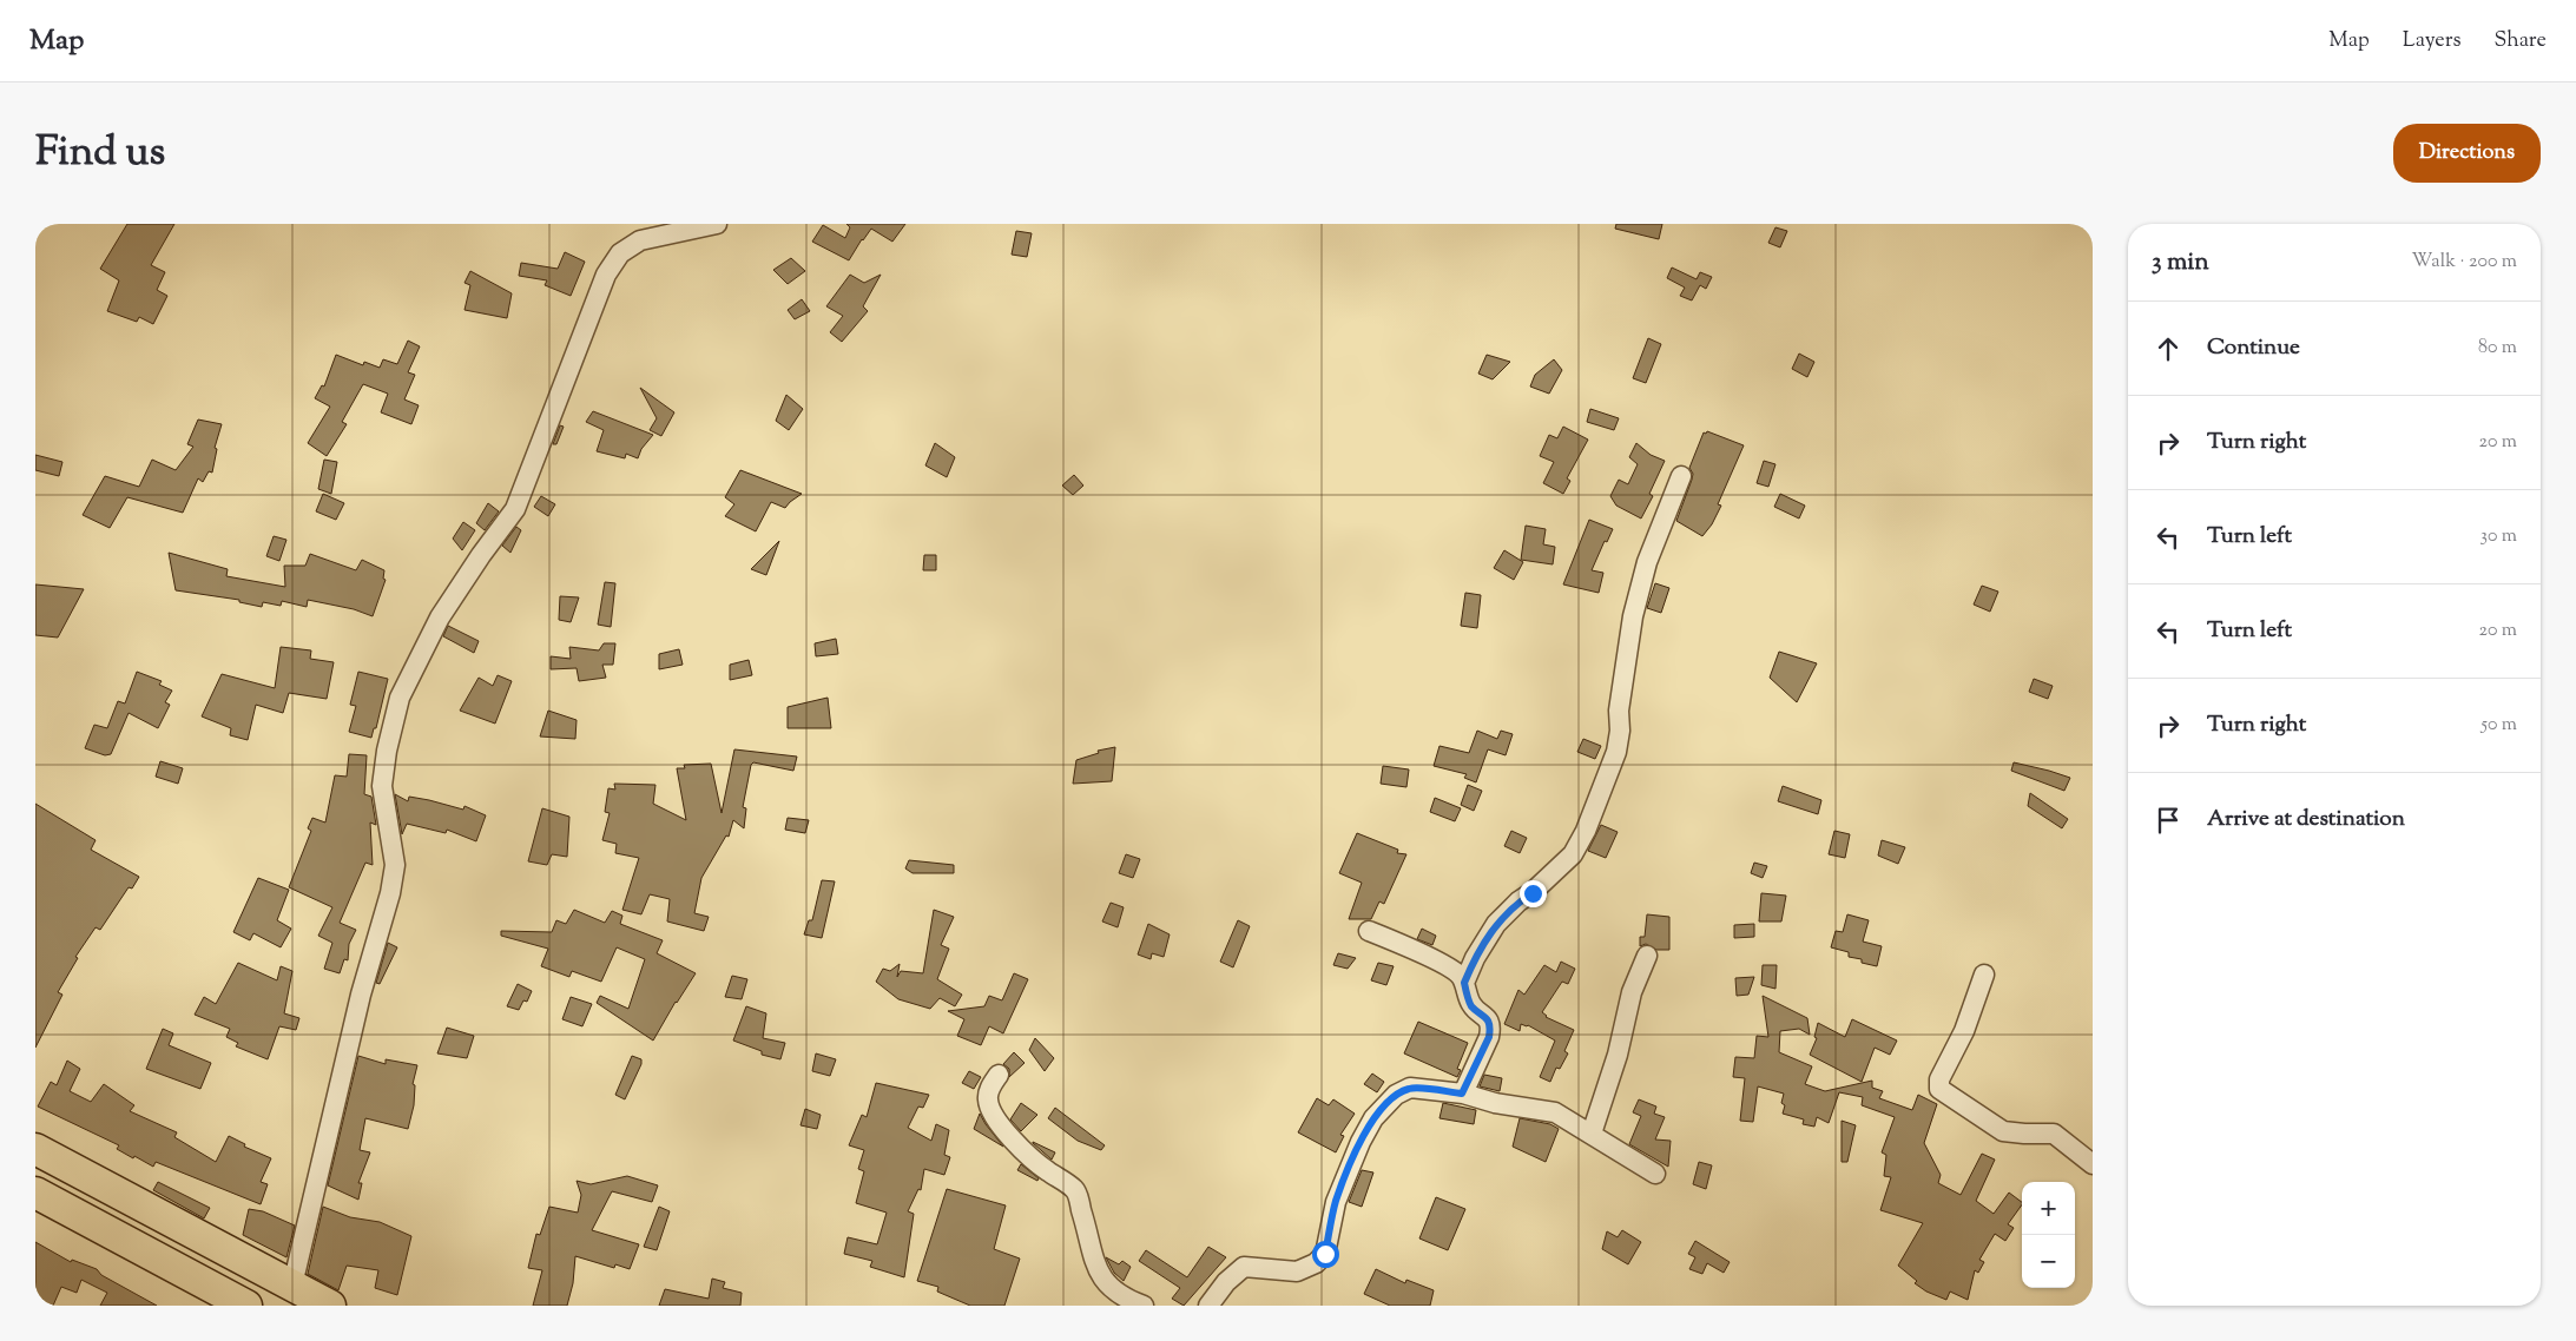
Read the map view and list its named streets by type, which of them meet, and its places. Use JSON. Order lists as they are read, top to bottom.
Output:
{
  "page": {
    "header": "Map",
    "nav": ["Map", "Layers", "Share"],
    "title": "Find us",
    "buttons": "Directions",
    "heading": ["3 min", "Walk · 200 m"],
    "list": [
      ["Continue", "80 m"],
      ["Turn right", "20 m"],
      ["Turn left", "30 m"],
      ["Turn left", "20 m"],
      ["Turn right", "50 m"],
      "Arrive at destination"
    ],
    "map_buttons": ["+", "−"]
  }
}
